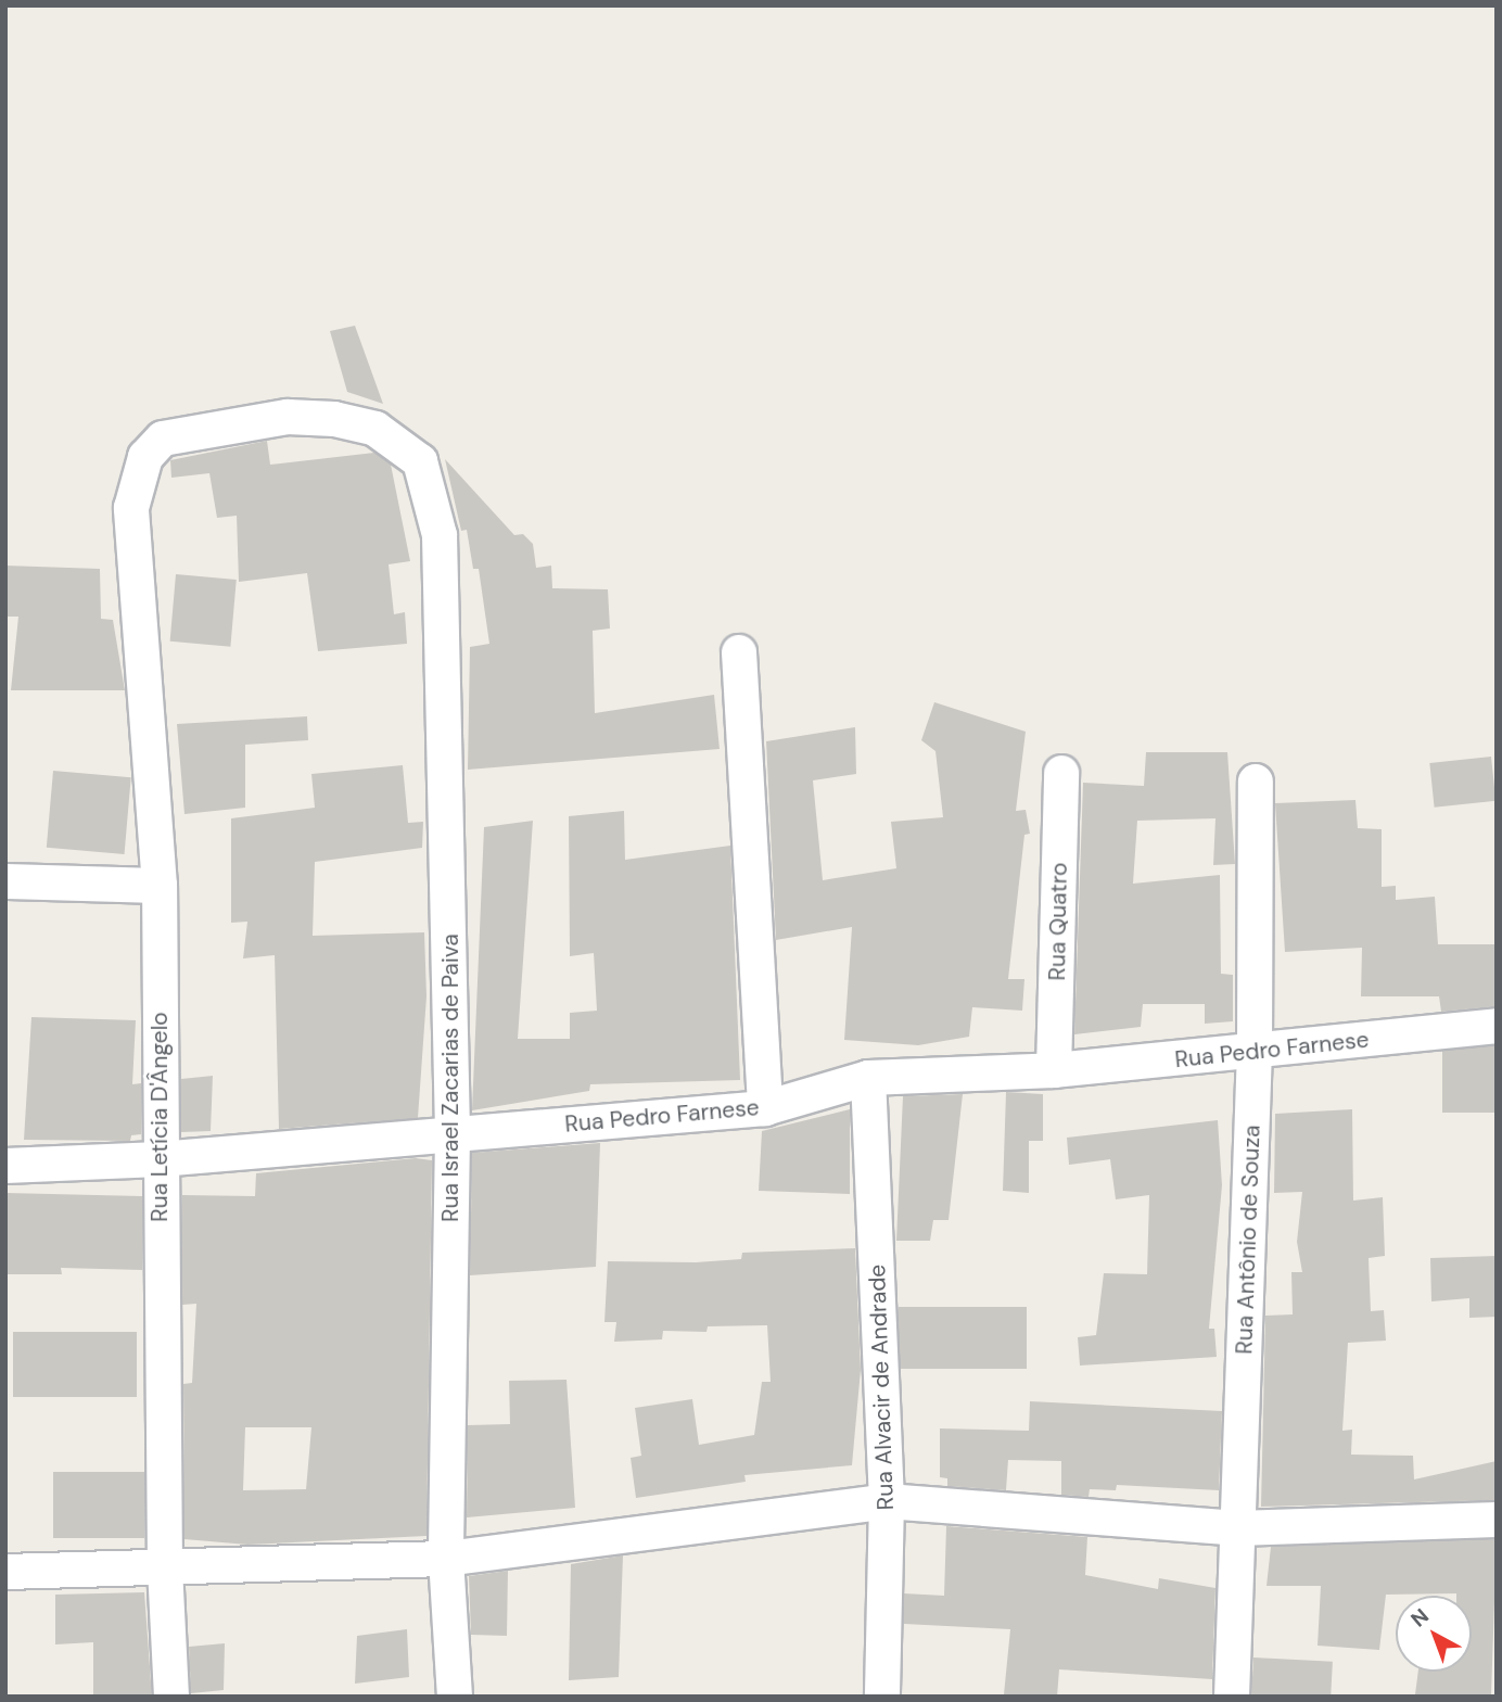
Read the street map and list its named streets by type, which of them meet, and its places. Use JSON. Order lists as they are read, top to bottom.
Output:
{
  "streets": {
    "street": [
      "Rua Quatro",
      "Rua Pedro Farnese",
      "Rua Israel Zacarias de Paiva",
      "Rua Letícia D'Ângelo",
      "Rua Antônio de Souza",
      "Rua Alvacir de Andrade"
    ]
  },
  "crossings": [
    ["Rua Quatro", "Rua Pedro Farnese"],
    ["Rua Pedro Farnese", "Rua Israel Zacarias de Paiva"],
    ["Rua Pedro Farnese", "Rua Letícia D'Ângelo"],
    ["Rua Pedro Farnese", "Rua Antônio de Souza"],
    ["Rua Pedro Farnese", "Rua Alvacir de Andrade"],
    ["Rua Israel Zacarias de Paiva", "Rua Letícia D'Ângelo"]
  ],
  "north": "top left"
}
